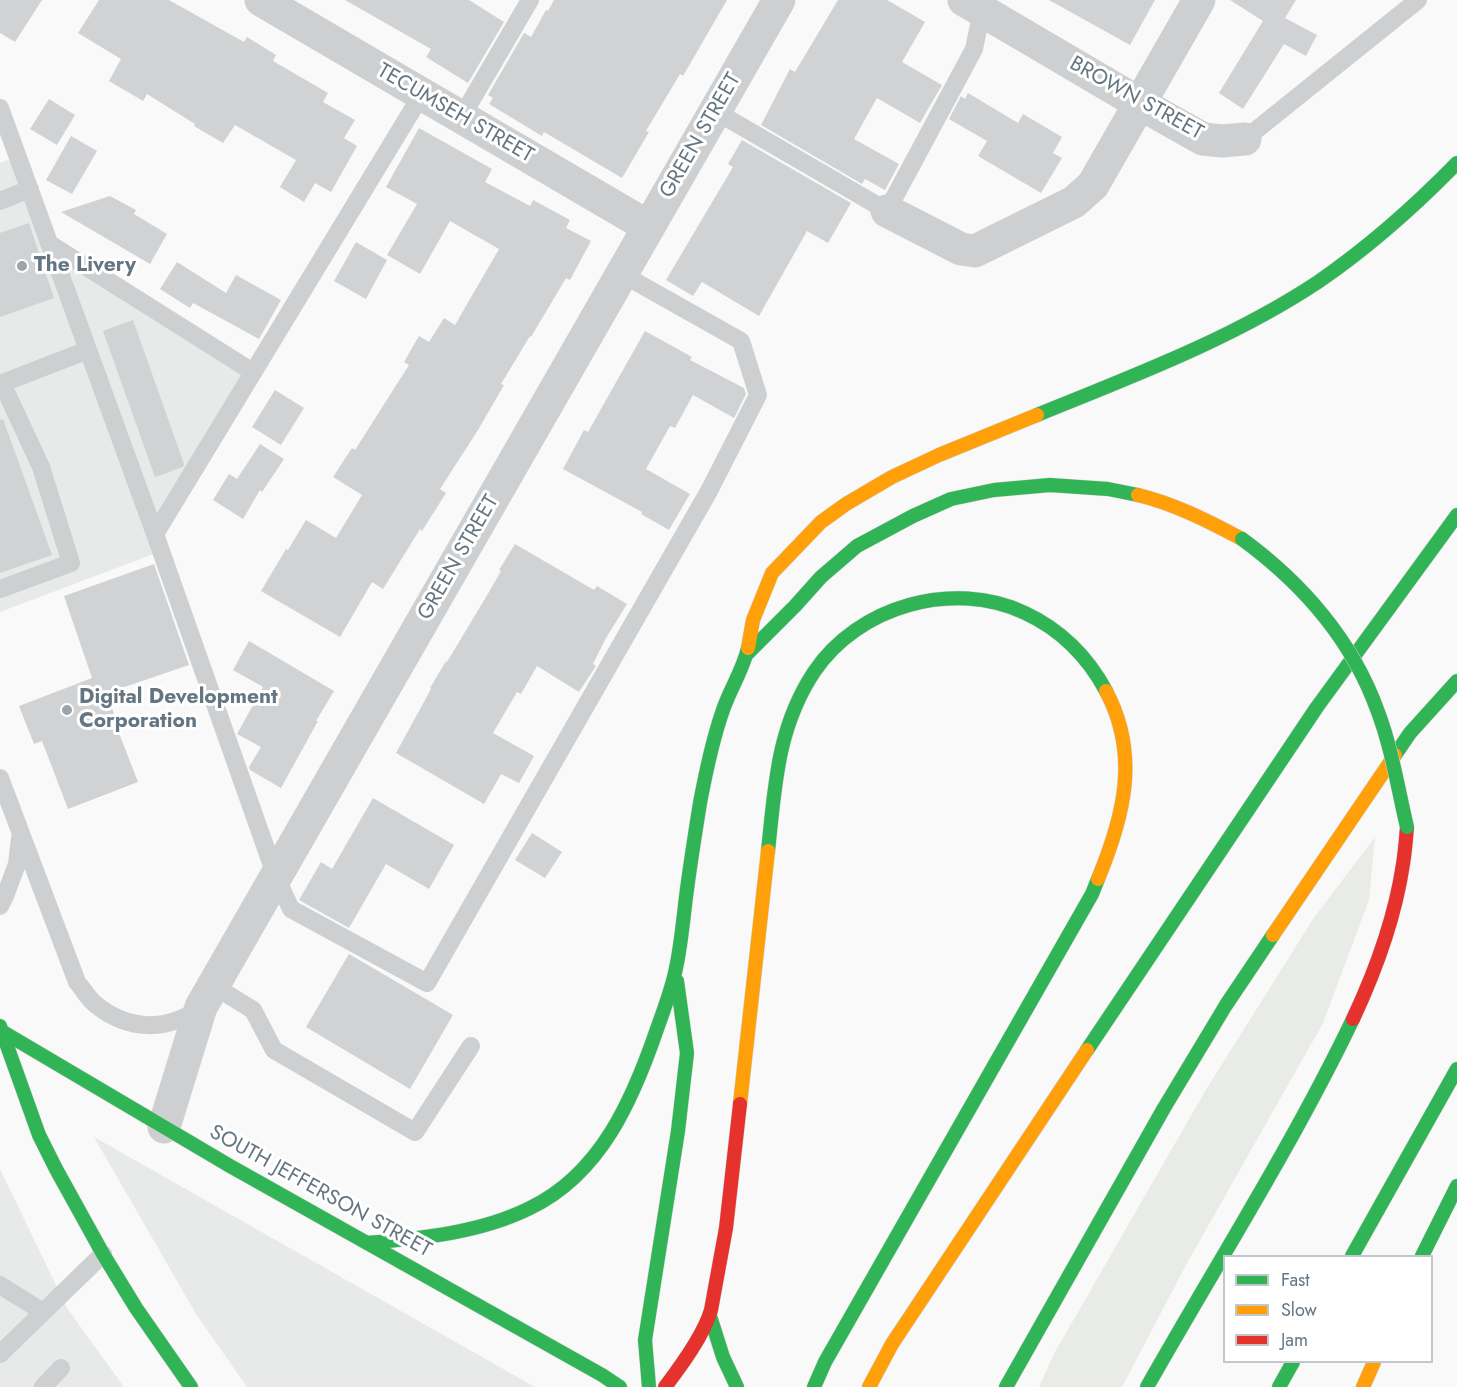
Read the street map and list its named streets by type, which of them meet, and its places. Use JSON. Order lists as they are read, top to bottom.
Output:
{
  "streets": {
    "main road": ["SOUTH JEFFERSON STREET"],
    "street": ["BROWN STREET", "TECUMSEH STREET", "GREEN STREET"]
  },
  "crossings": [
    ["TECUMSEH STREET", "GREEN STREET"],
    ["GREEN STREET", "SOUTH JEFFERSON STREET"]
  ],
  "places": ["The Livery", "Digital Development Corporation"],
  "legend": ["Fast", "Slow", "Jam"]
}
